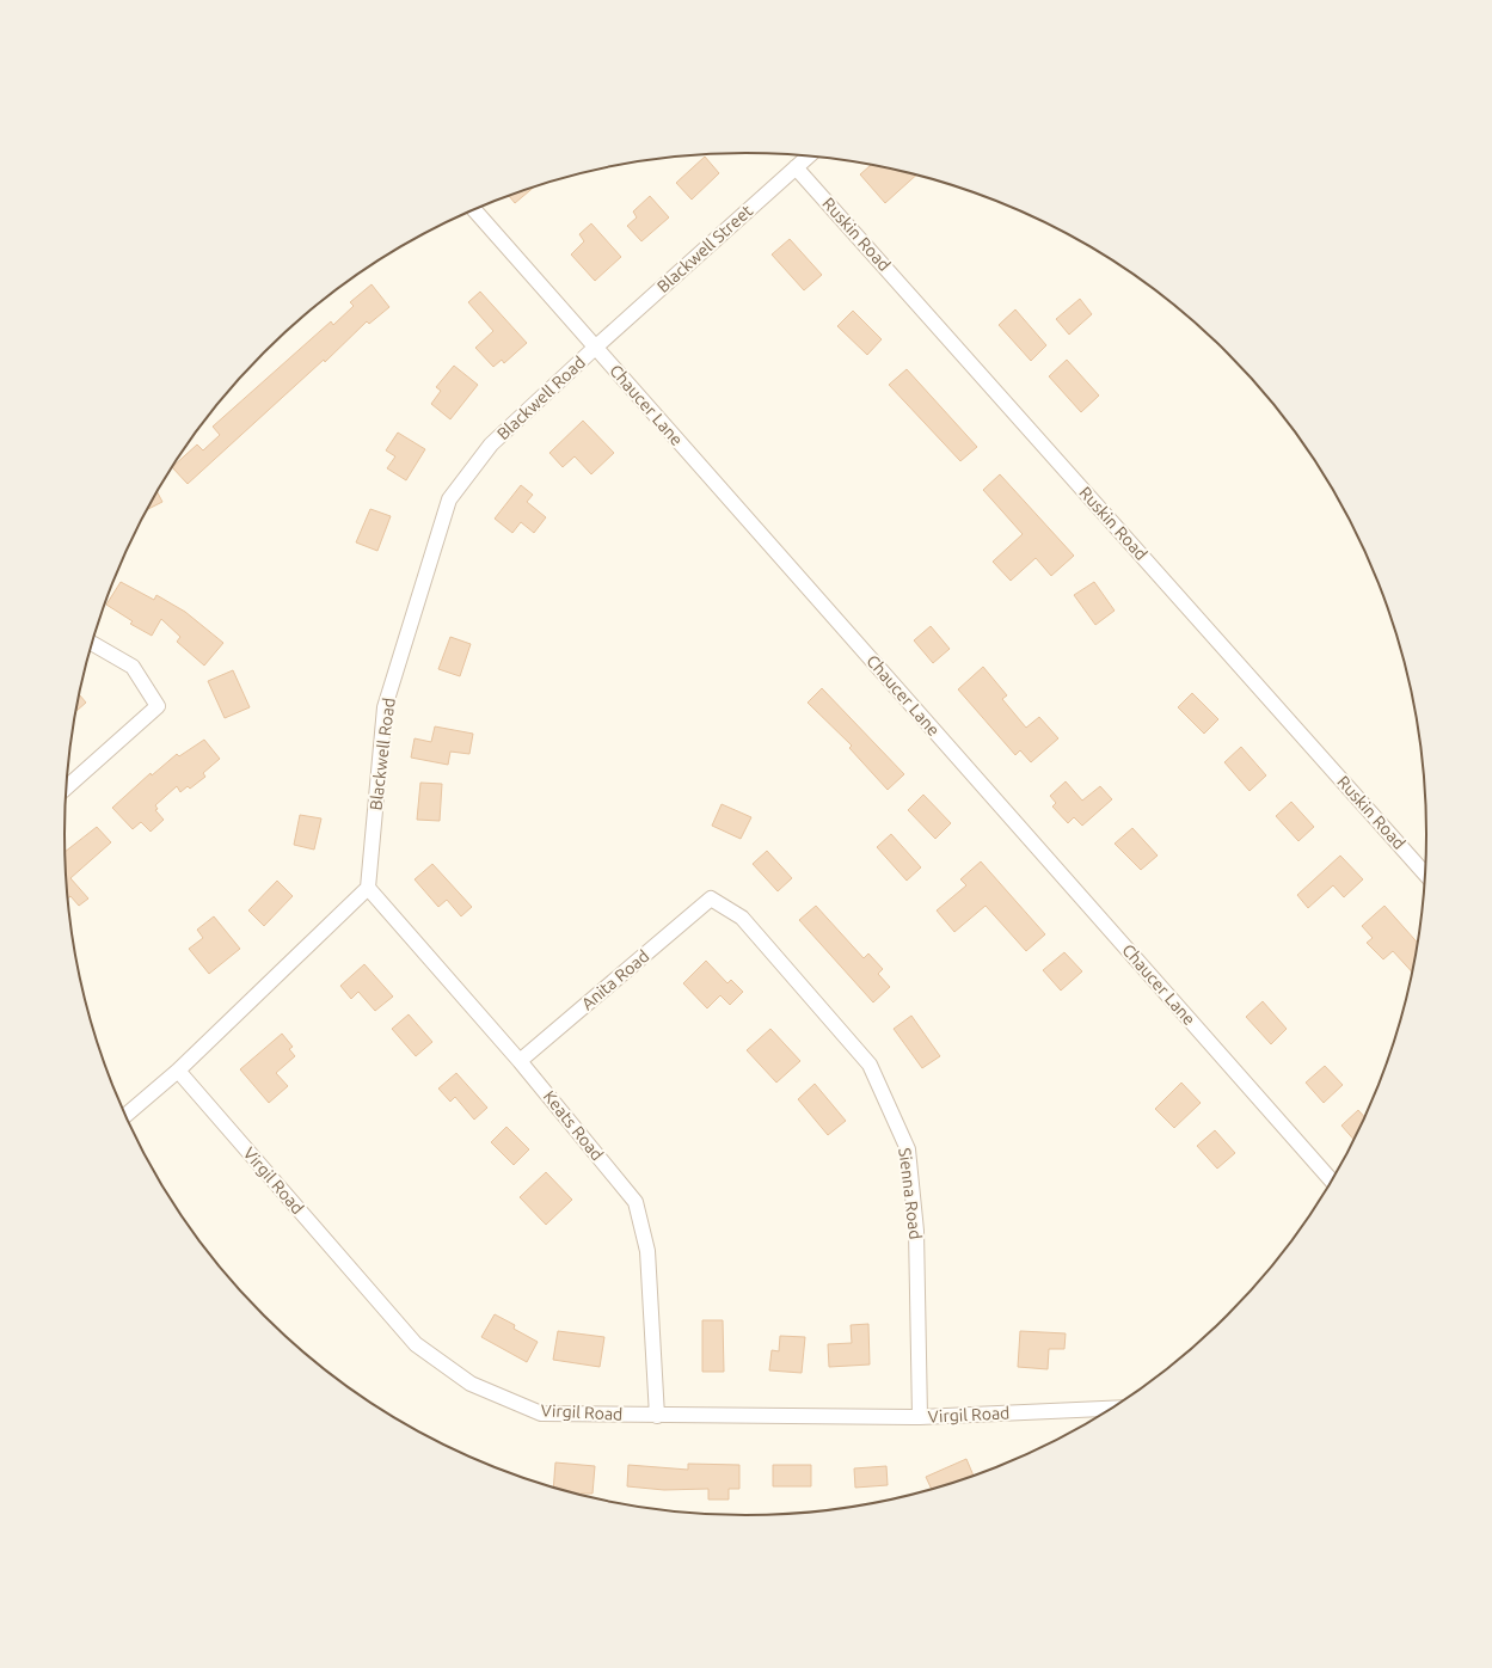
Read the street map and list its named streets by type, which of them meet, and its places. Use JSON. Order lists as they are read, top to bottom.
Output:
{
  "streets": {
    "street": [
      "Ruskin Road",
      "Blackwell Street",
      "Blackwell Road",
      "Chaucer Lane",
      "Anita Road",
      "Keats Road",
      "Virgil Road",
      "Sienna Road"
    ]
  },
  "crossings": [
    ["Ruskin Road", "Blackwell Street"],
    ["Blackwell Street", "Blackwell Road"],
    ["Blackwell Street", "Chaucer Lane"],
    ["Blackwell Road", "Chaucer Lane"],
    ["Blackwell Road", "Keats Road"],
    ["Anita Road", "Keats Road"],
    ["Anita Road", "Sienna Road"],
    ["Keats Road", "Virgil Road"],
    ["Virgil Road", "Sienna Road"]
  ]
}
